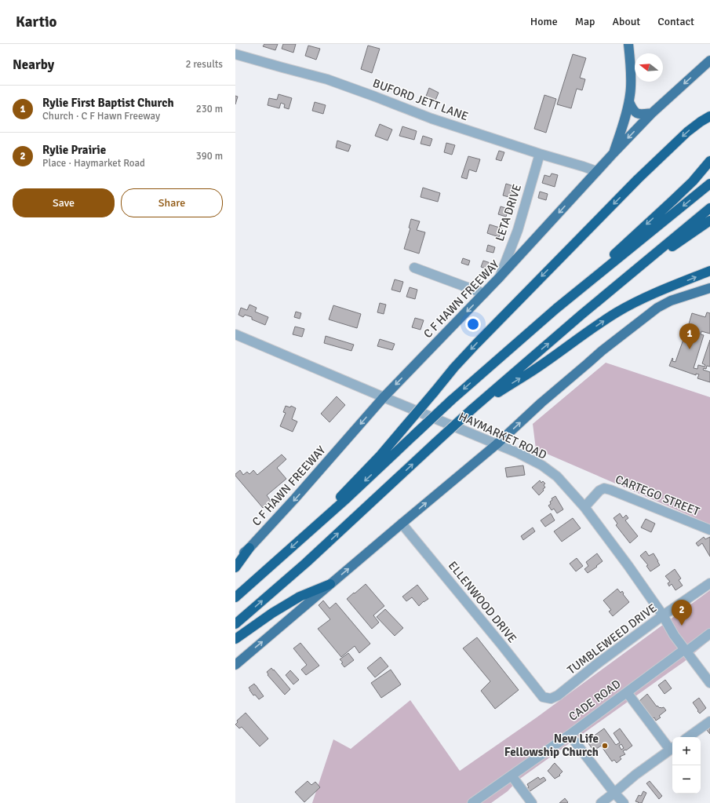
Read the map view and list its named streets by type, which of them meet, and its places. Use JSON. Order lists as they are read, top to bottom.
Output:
{
  "streets": {
    "main road": ["C F HAWN FREEWAY"],
    "street": [
      "BUFORD JETT LANE",
      "LETA DRIVE",
      "HAYMARKET ROAD",
      "CARTEGO STREET",
      "ELLENWOOD DRIVE",
      "TUMBLEWEED DRIVE",
      "CADE ROAD"
    ]
  },
  "crossings": [
    ["BUFORD JETT LANE", "LETA DRIVE"],
    ["BUFORD JETT LANE", "C F HAWN FREEWAY"],
    ["LETA DRIVE", "C F HAWN FREEWAY"],
    ["C F HAWN FREEWAY", "HAYMARKET ROAD"],
    ["HAYMARKET ROAD", "CARTEGO STREET"],
    ["HAYMARKET ROAD", "TUMBLEWEED DRIVE"],
    ["HAYMARKET ROAD", "CADE ROAD"],
    ["ELLENWOOD DRIVE", "TUMBLEWEED DRIVE"]
  ],
  "one_way": ["C F HAWN FREEWAY"],
  "places": ["New Life Fellowship Church"],
  "north": "left",
  "page": {
    "header": "Kartio",
    "nav": [
      "Home",
      "Map",
      "About",
      "Contact"
    ],
    "heading": ["Nearby", "2 results"],
    "list": [
      {
        "mark": "1",
        "name": "Rylie First Baptist Church",
        "note": "Church · C F Hawn Freeway",
        "value": "230 m"
      },
      {
        "mark": "2",
        "name": "Rylie Prairie",
        "note": "Place · Haymarket Road",
        "value": "390 m"
      }
    ],
    "buttons": ["Save", "Share"],
    "pins": ["1", "2"],
    "map_buttons": ["+", "−"]
  }
}
